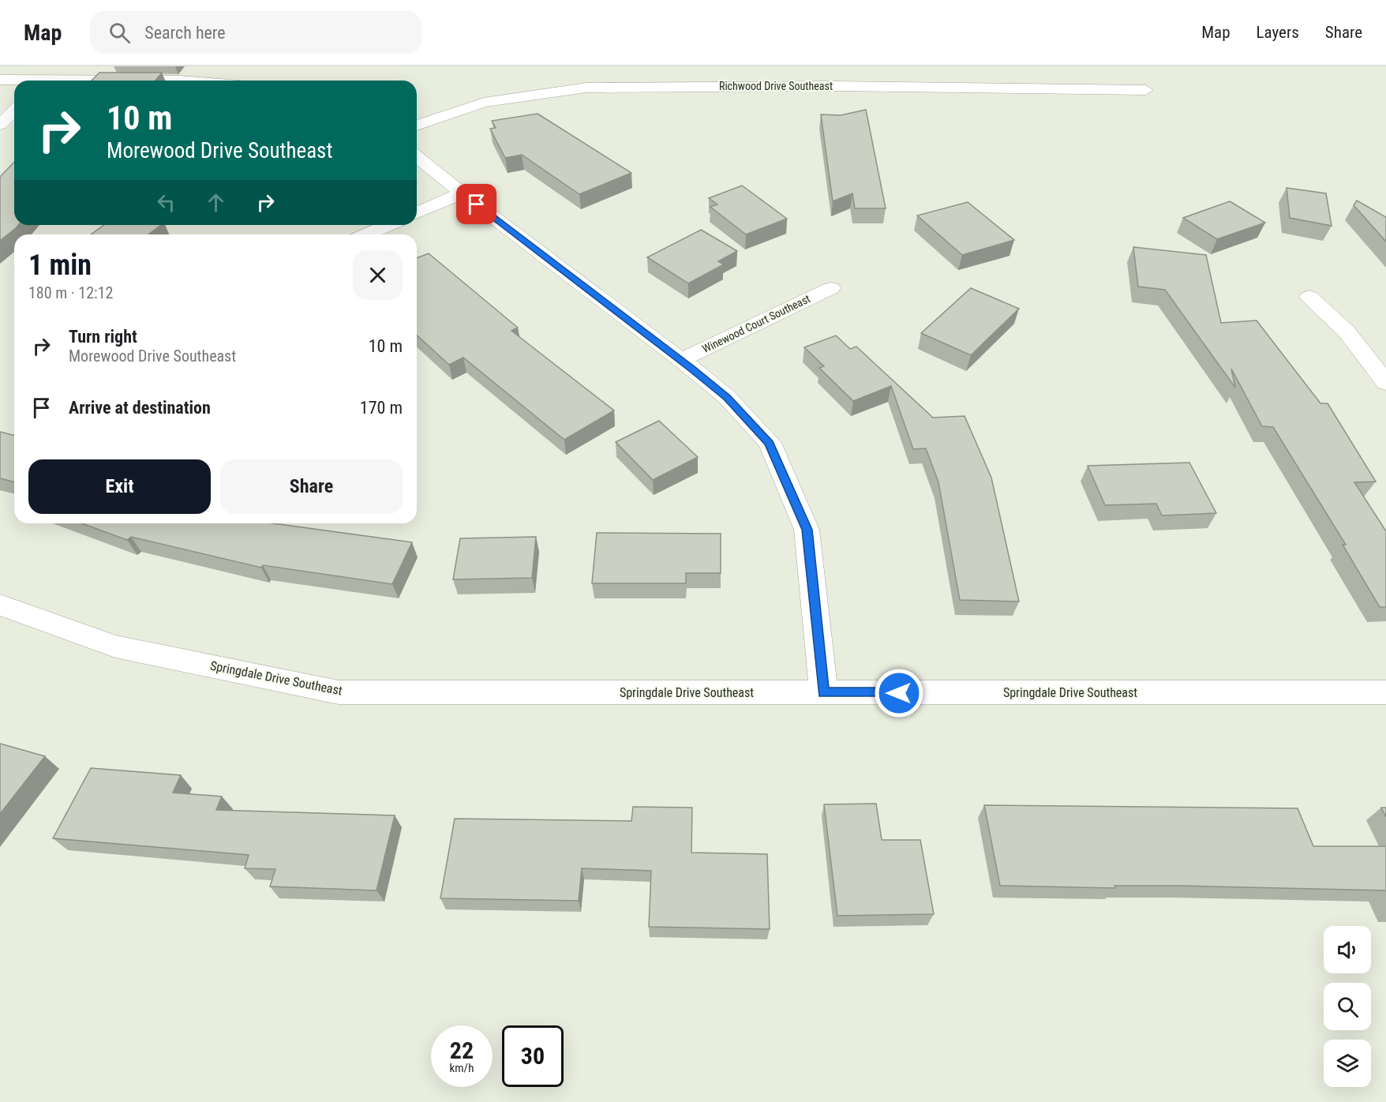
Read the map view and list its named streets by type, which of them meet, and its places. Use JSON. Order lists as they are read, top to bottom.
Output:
{
  "streets": {
    "street": ["Richwood Drive Southeast", "Winewood Court Southeast", "Springdale Drive Southeast"]
  },
  "page": {
    "header": "Map",
    "search": "Search here",
    "nav": ["Map", "Layers", "Share"],
    "turn": ["10 m", "Morewood Drive Southeast"],
    "heading": ["1 min", "180 m · 12:12"],
    "list": [
      {
        "name": "Turn right",
        "note": "Morewood Drive Southeast",
        "value": "10 m"
      },
      {
        "name": "Arrive at destination",
        "value": "170 m"
      }
    ],
    "buttons": ["Exit", "Share"],
    "speed": "22 km/h",
    "limit": "30"
  }
}
